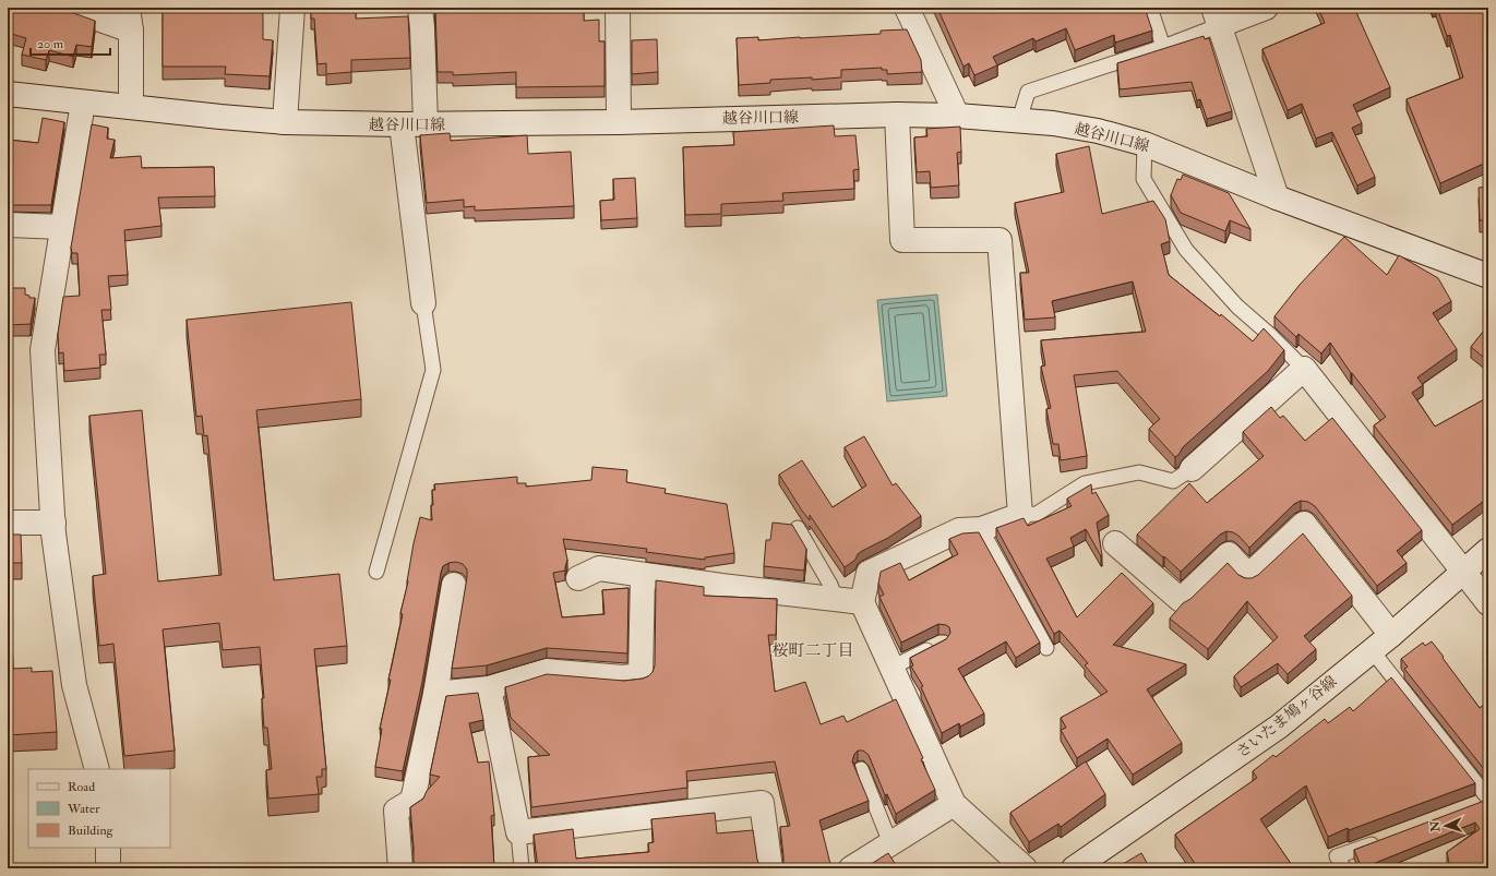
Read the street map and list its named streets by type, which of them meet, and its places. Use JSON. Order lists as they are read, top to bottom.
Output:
{
  "streets": {
    "street": ["越谷川口線", "さいたま鳩ヶ谷線"]
  },
  "districts": ["桜町二丁目"],
  "legend": ["Road", "Water", "Building"],
  "scale_bar": "20 m",
  "north": "left"
}
